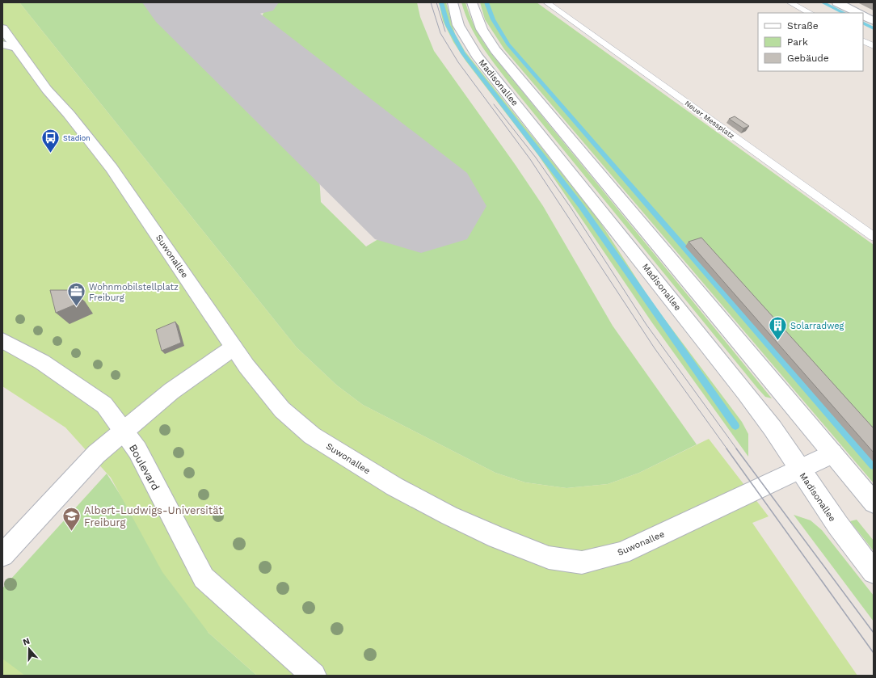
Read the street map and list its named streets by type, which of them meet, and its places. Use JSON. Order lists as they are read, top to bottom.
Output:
{
  "streets": {
    "street": ["Madisonallee", "Suwonallee", "Boulevard"],
    "lane": ["Neuer Messplatz"]
  },
  "crossings": [
    ["Madisonallee", "Suwonallee"]
  ],
  "places": {
    "bus stop": ["Stadion"],
    "office": ["Wohnmobilstellplatz Freiburg"],
    "building": ["Solarradweg"],
    "school or university": ["Albert-Ludwigs-Universität Freiburg"]
  },
  "legend": ["Straße", "Park", "Gebäude"],
  "north": "top"
}
